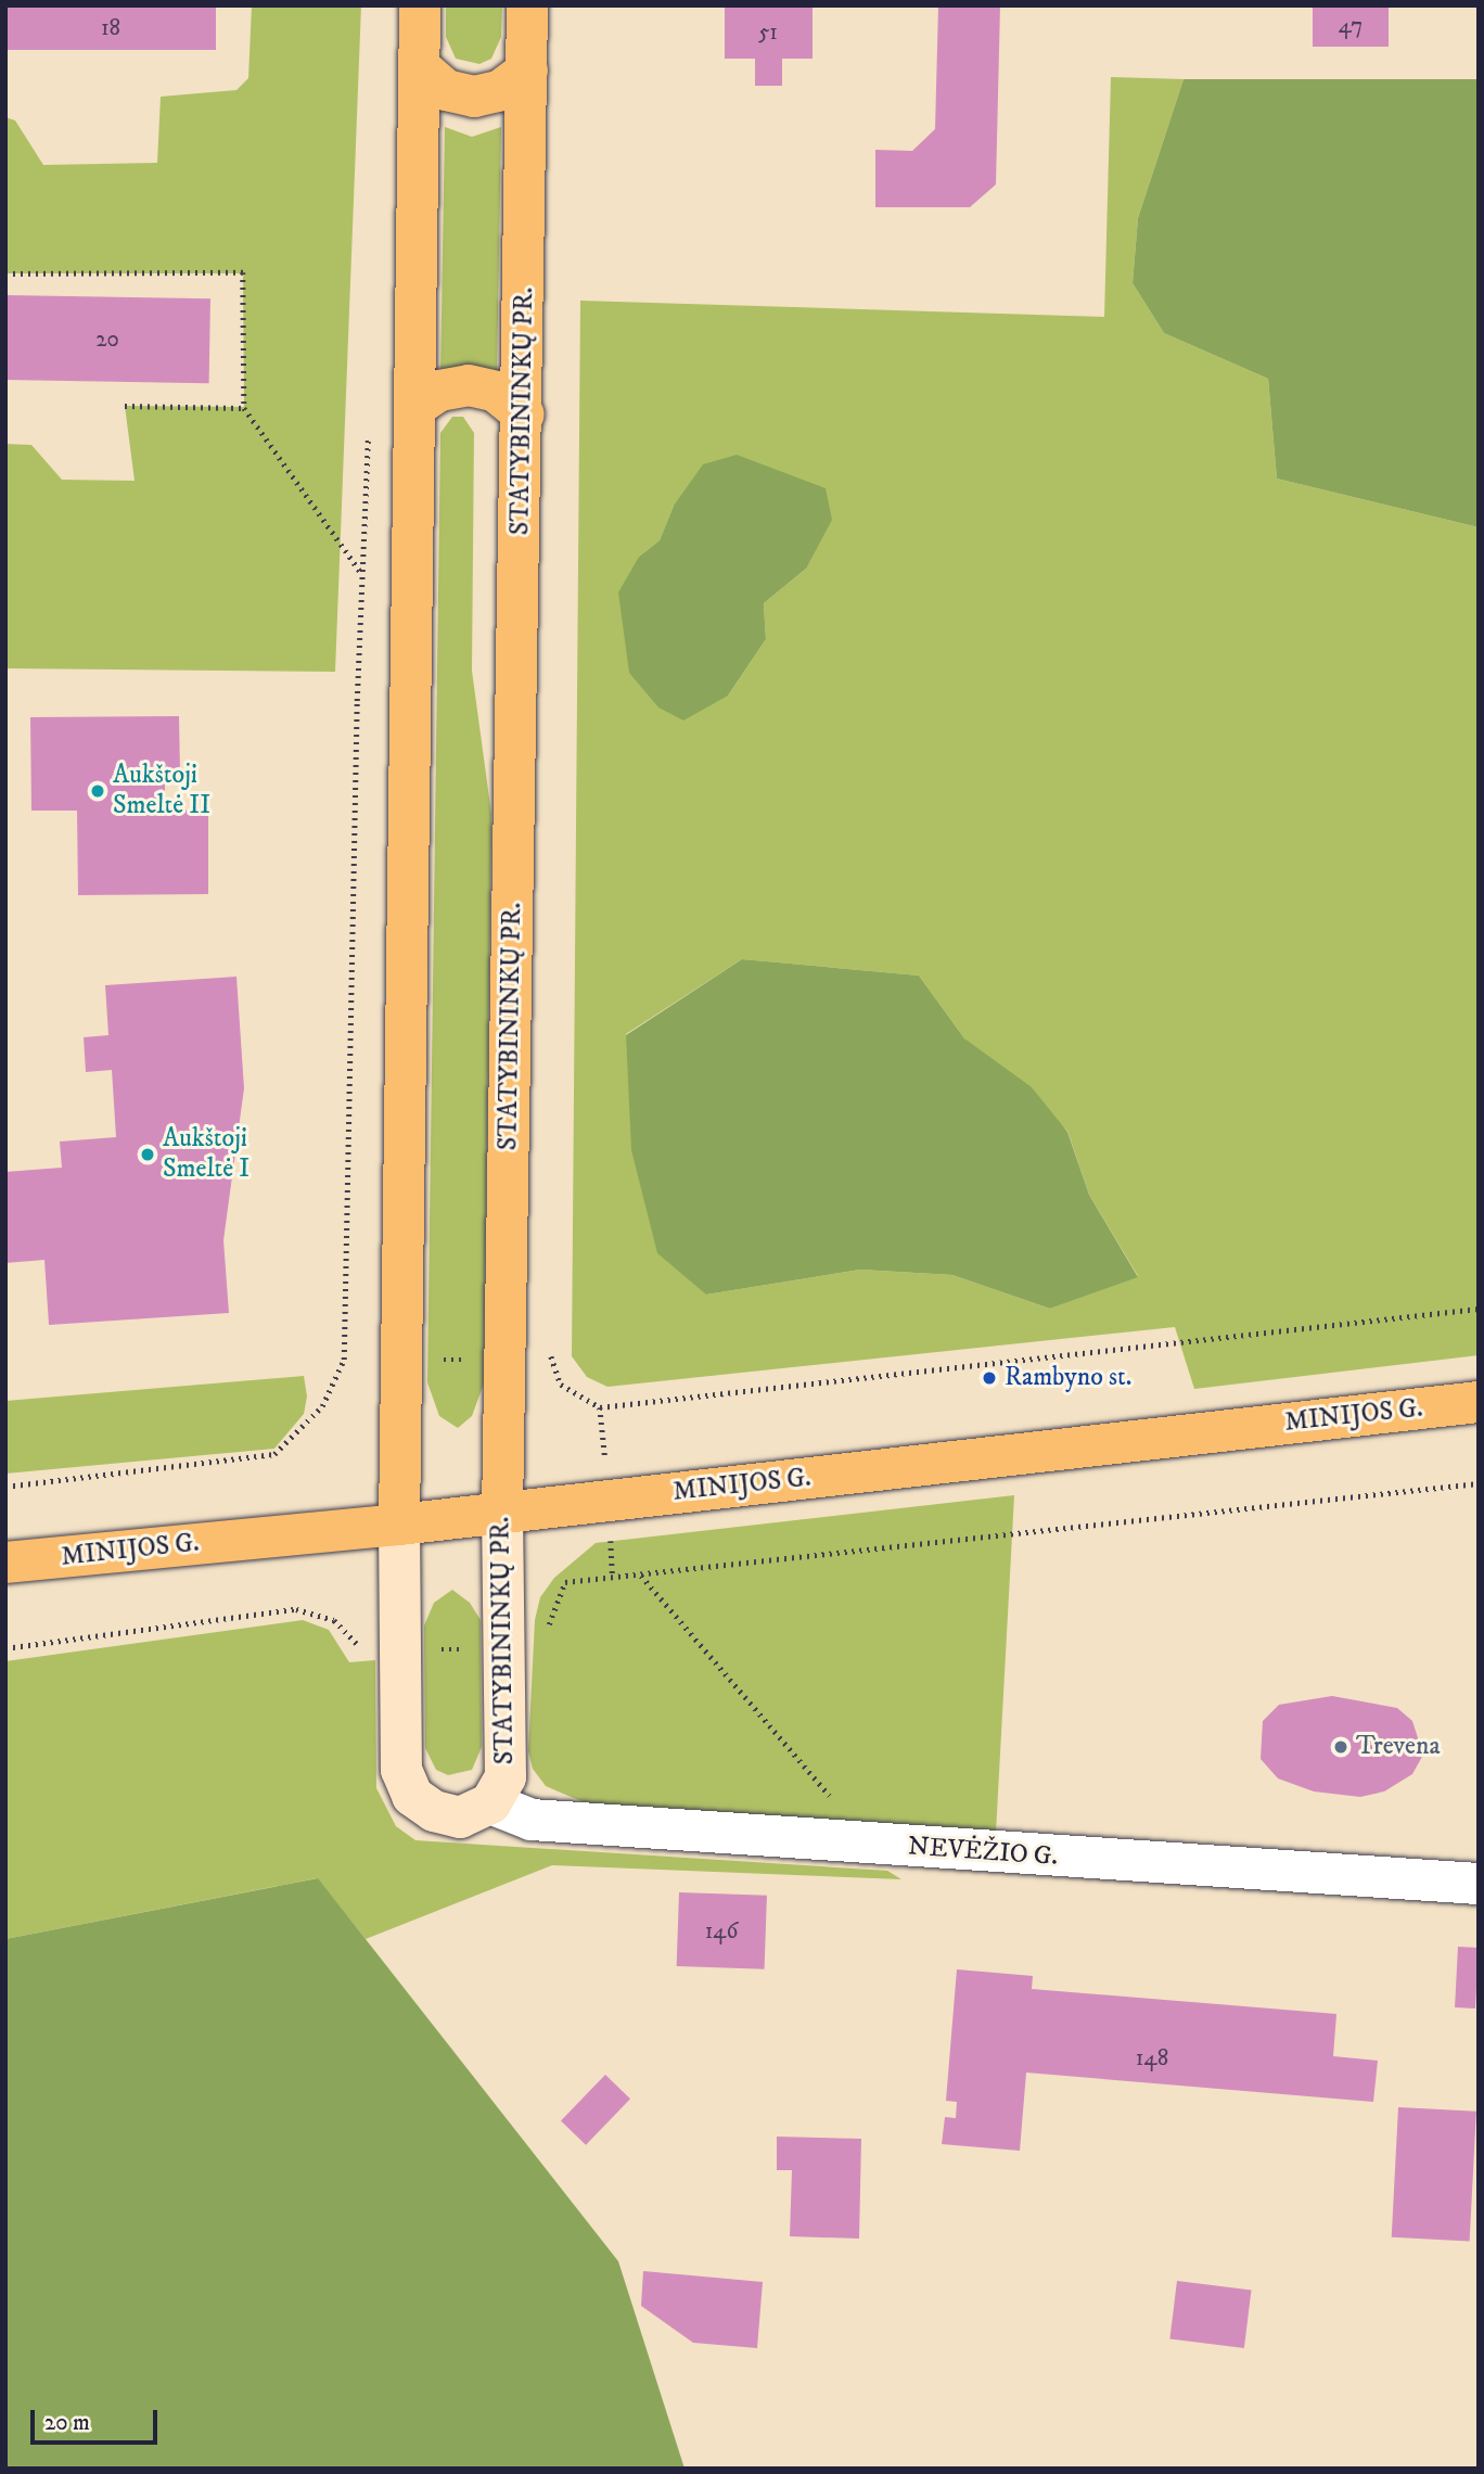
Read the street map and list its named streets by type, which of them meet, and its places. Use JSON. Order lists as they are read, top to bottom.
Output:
{
  "streets": {
    "main road": ["STATYBININKŲ PR.", "MINIJOS G."],
    "street": ["NEVĖŽIO G."]
  },
  "crossings": [
    ["STATYBININKŲ PR.", "MINIJOS G."],
    ["STATYBININKŲ PR.", "NEVĖŽIO G."]
  ],
  "places": [
    "Aukštoji Smeltė II",
    "Aukštoji Smeltė I",
    "Rambyno st.",
    "Trevena"
  ],
  "house_numbers": [
    "47",
    "18",
    "51",
    "20",
    "146",
    "148"
  ],
  "scale_bar": "20 m"
}
